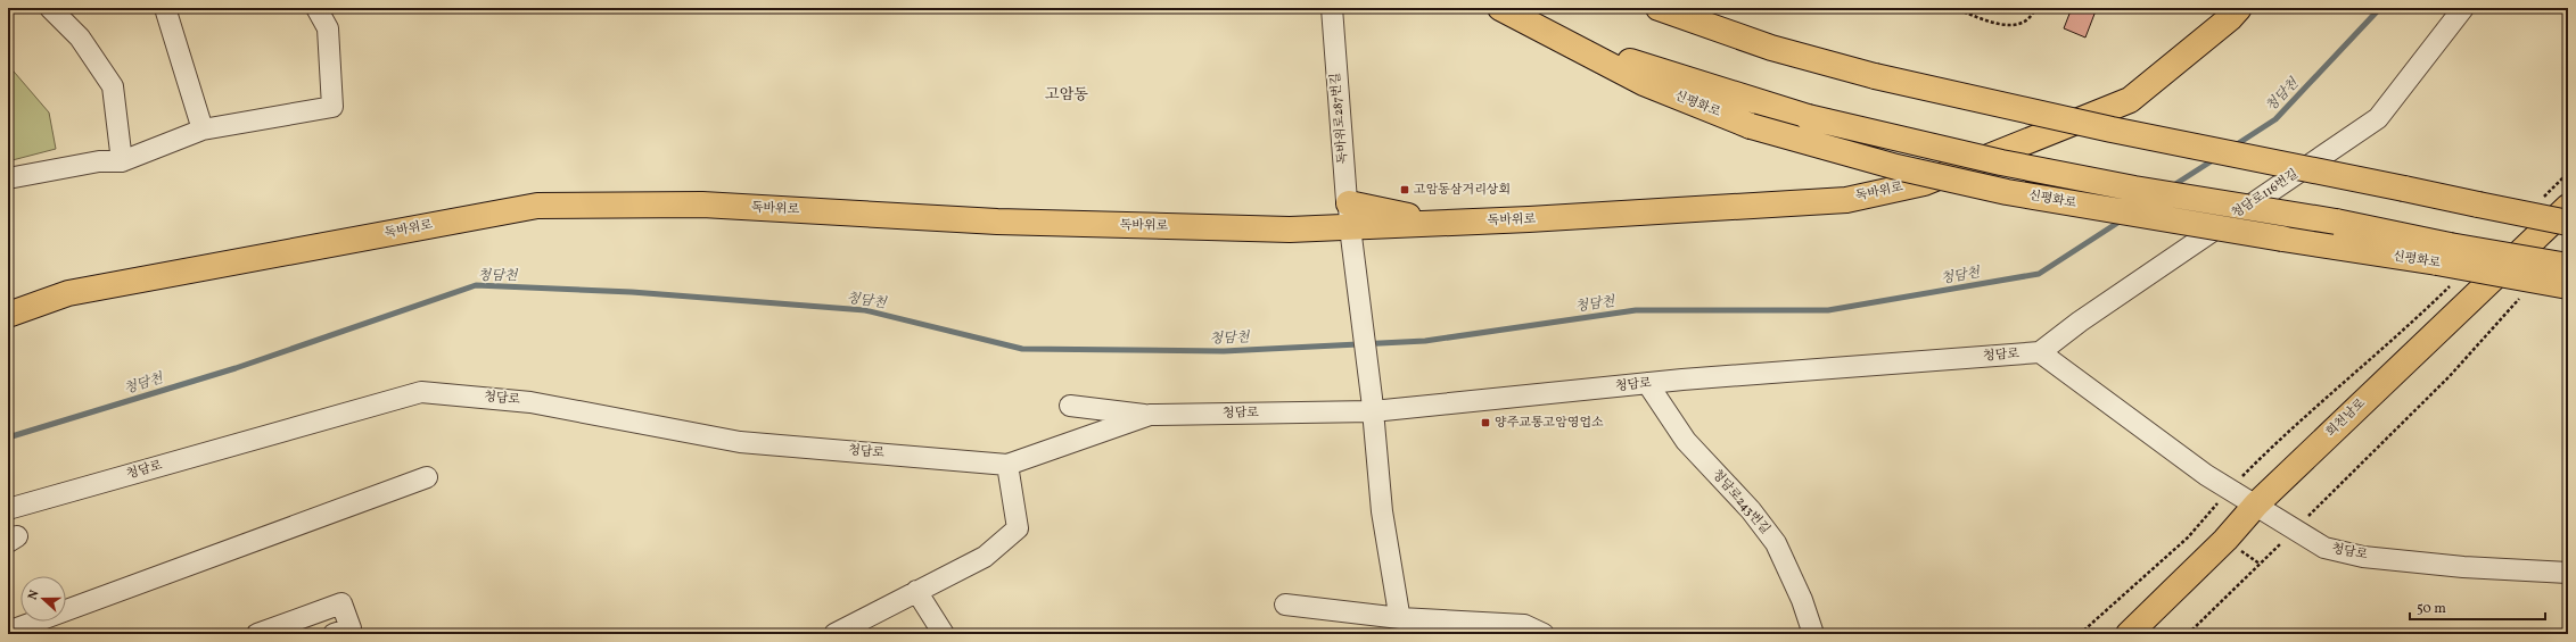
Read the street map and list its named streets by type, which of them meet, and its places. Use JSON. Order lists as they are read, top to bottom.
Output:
{
  "streets": {
    "main road": ["신평화로", "독바위로", "회천남로"],
    "street": [
      "독바위로287번길",
      "청담로116번길",
      "청담로",
      "청담로243번길"
    ]
  },
  "crossings": [
    ["독바위로287번길", "독바위로"],
    ["청담로116번길", "청담로"],
    ["청담로", "회천남로"],
    ["청담로", "청담로243번길"]
  ],
  "districts": ["고암동"],
  "water": ["청담천"],
  "places": {
    "transit": ["고암동삼거리상회", "양주교통고암영업소"]
  },
  "scale_bar": "50 m",
  "north": "left"
}
